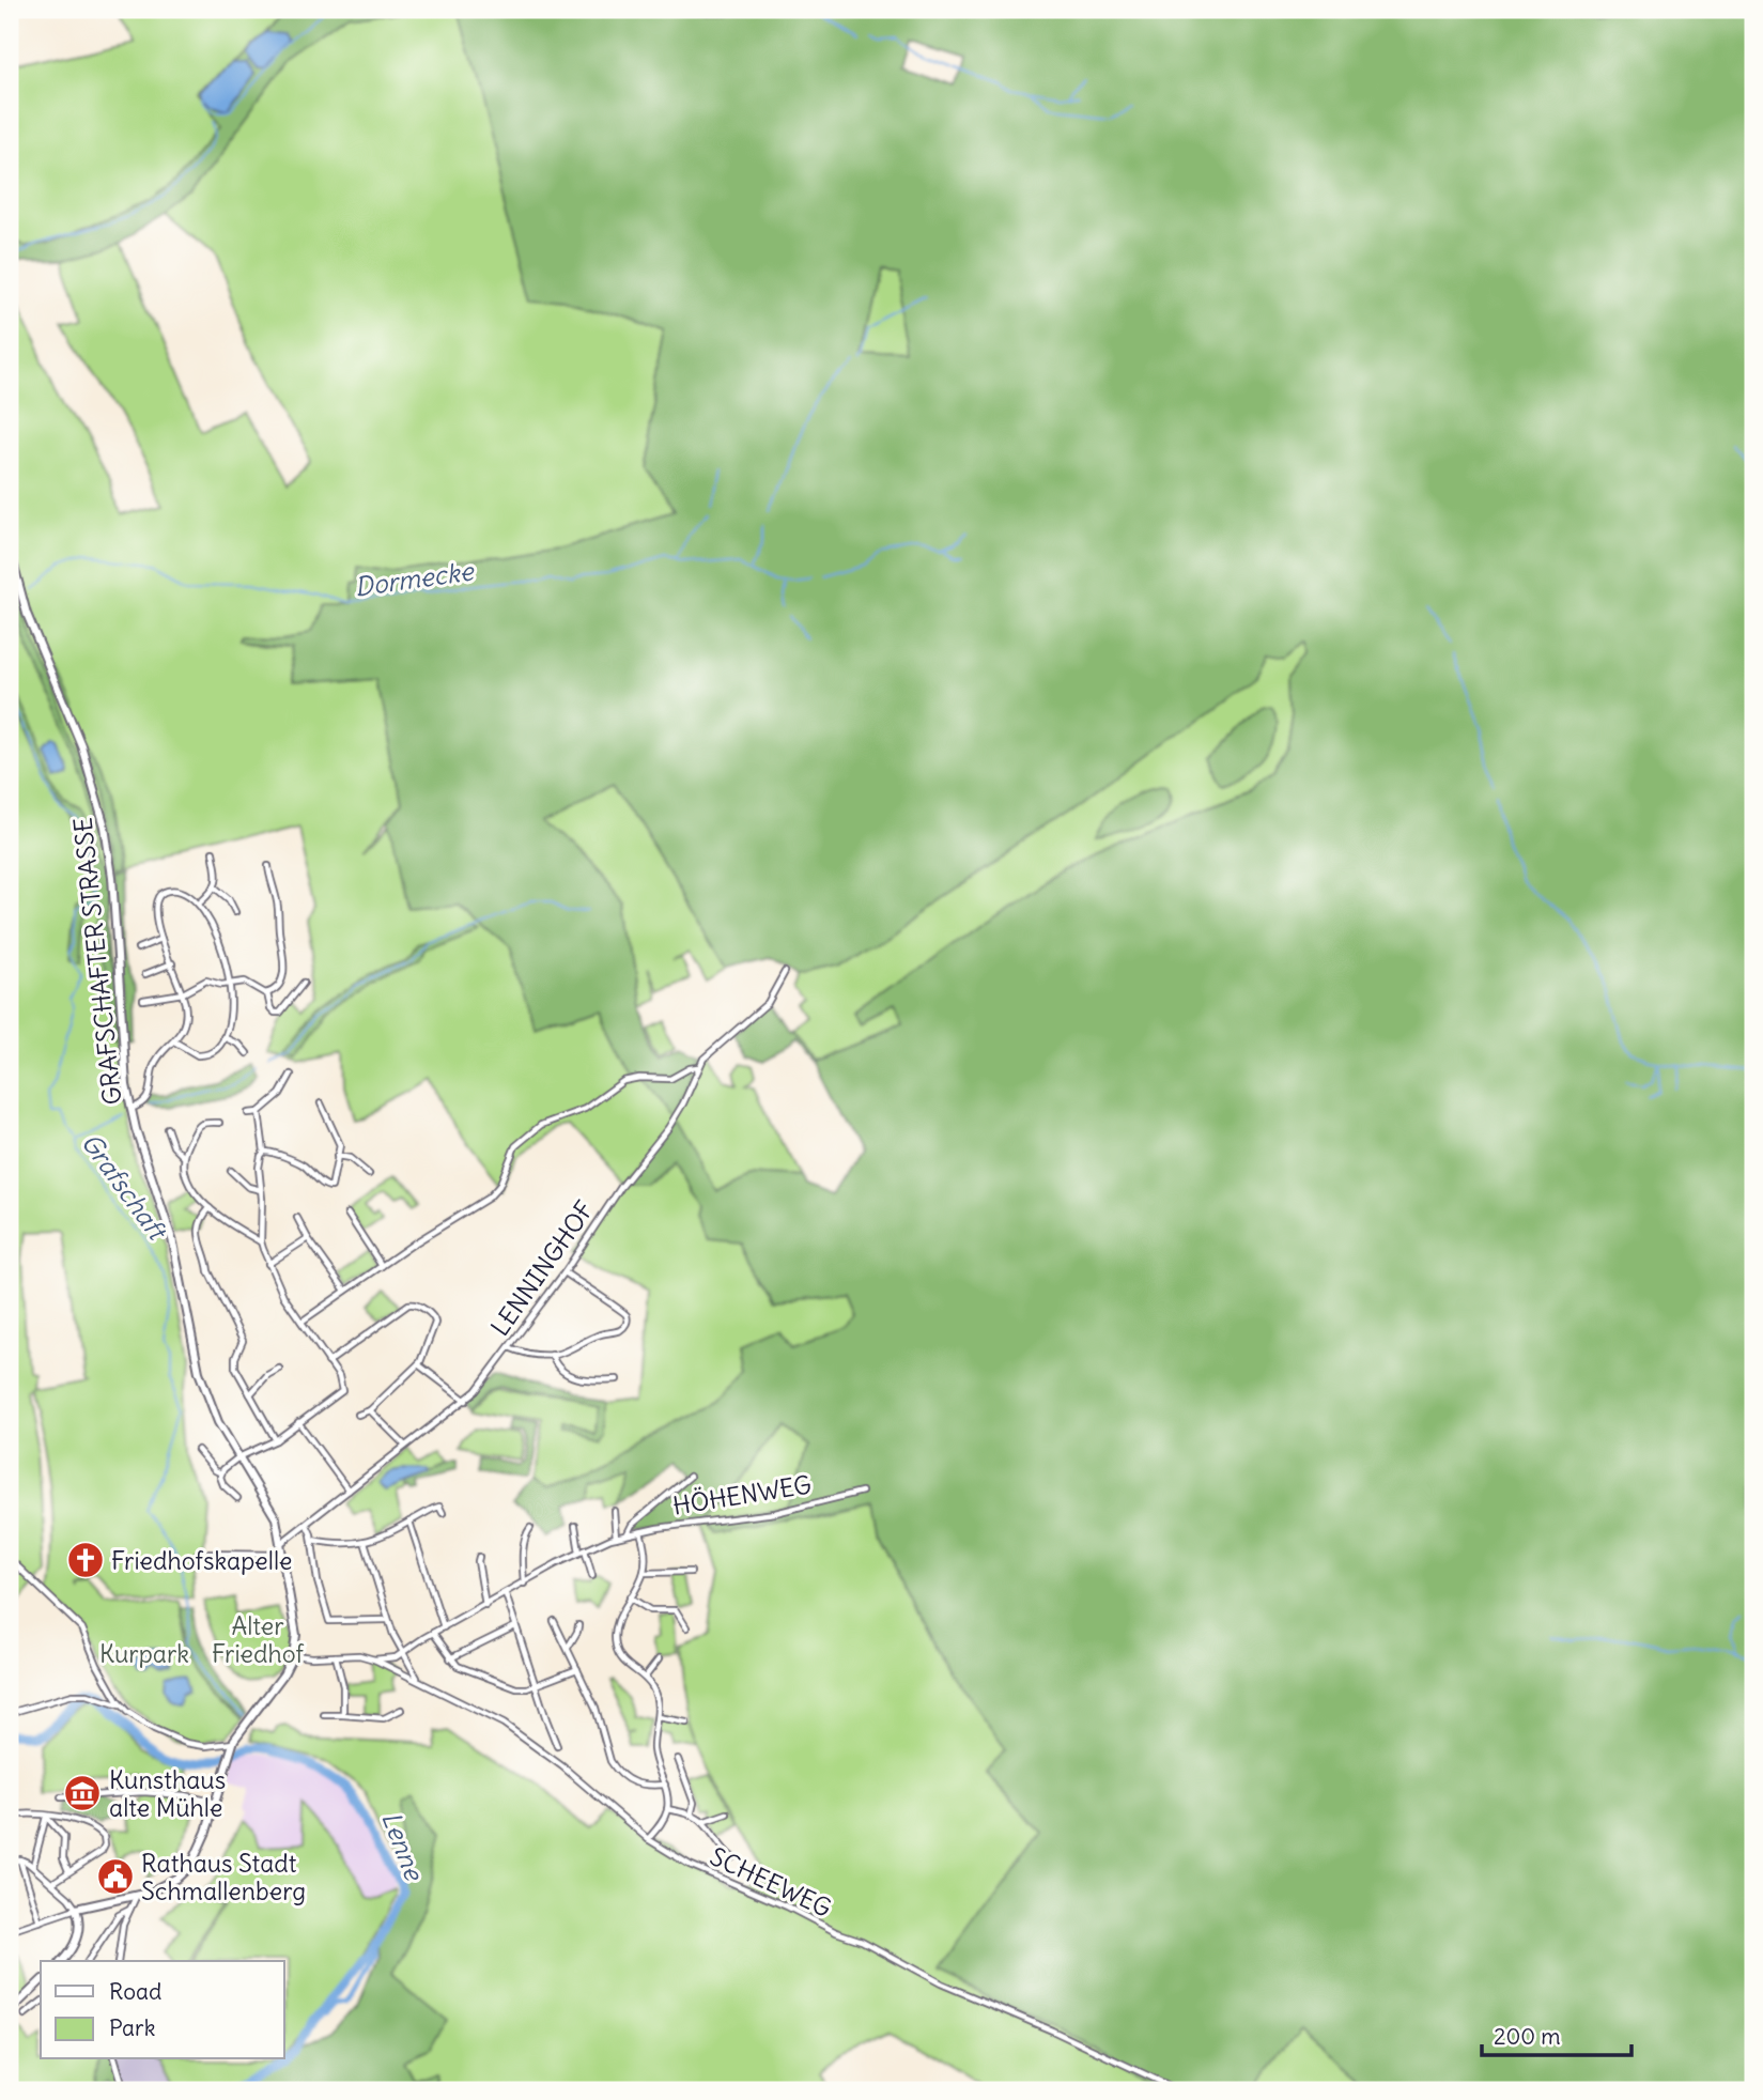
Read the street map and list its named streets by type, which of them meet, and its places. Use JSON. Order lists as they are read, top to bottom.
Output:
{
  "streets": {
    "street": [
      "GRAFSCHAFTER STRASSE",
      "LENNINGHOF",
      "HÖHENWEG",
      "SCHEEWEG"
    ]
  },
  "crossings": [
    ["GRAFSCHAFTER STRASSE", "LENNINGHOF"],
    ["GRAFSCHAFTER STRASSE", "HÖHENWEG"],
    ["HÖHENWEG", "SCHEEWEG"]
  ],
  "water": ["Dormecke", "Grafschaft", "Lenne"],
  "parks": ["Alter Friedhof", "Kurpark"],
  "places": {
    "church": ["Friedhofskapelle"],
    "museum": ["Kunsthaus alte Mühle"],
    "public building": ["Rathaus Stadt Schmallenberg"]
  },
  "legend": ["Road", "Park"],
  "scale_bar": "200 m"
}
